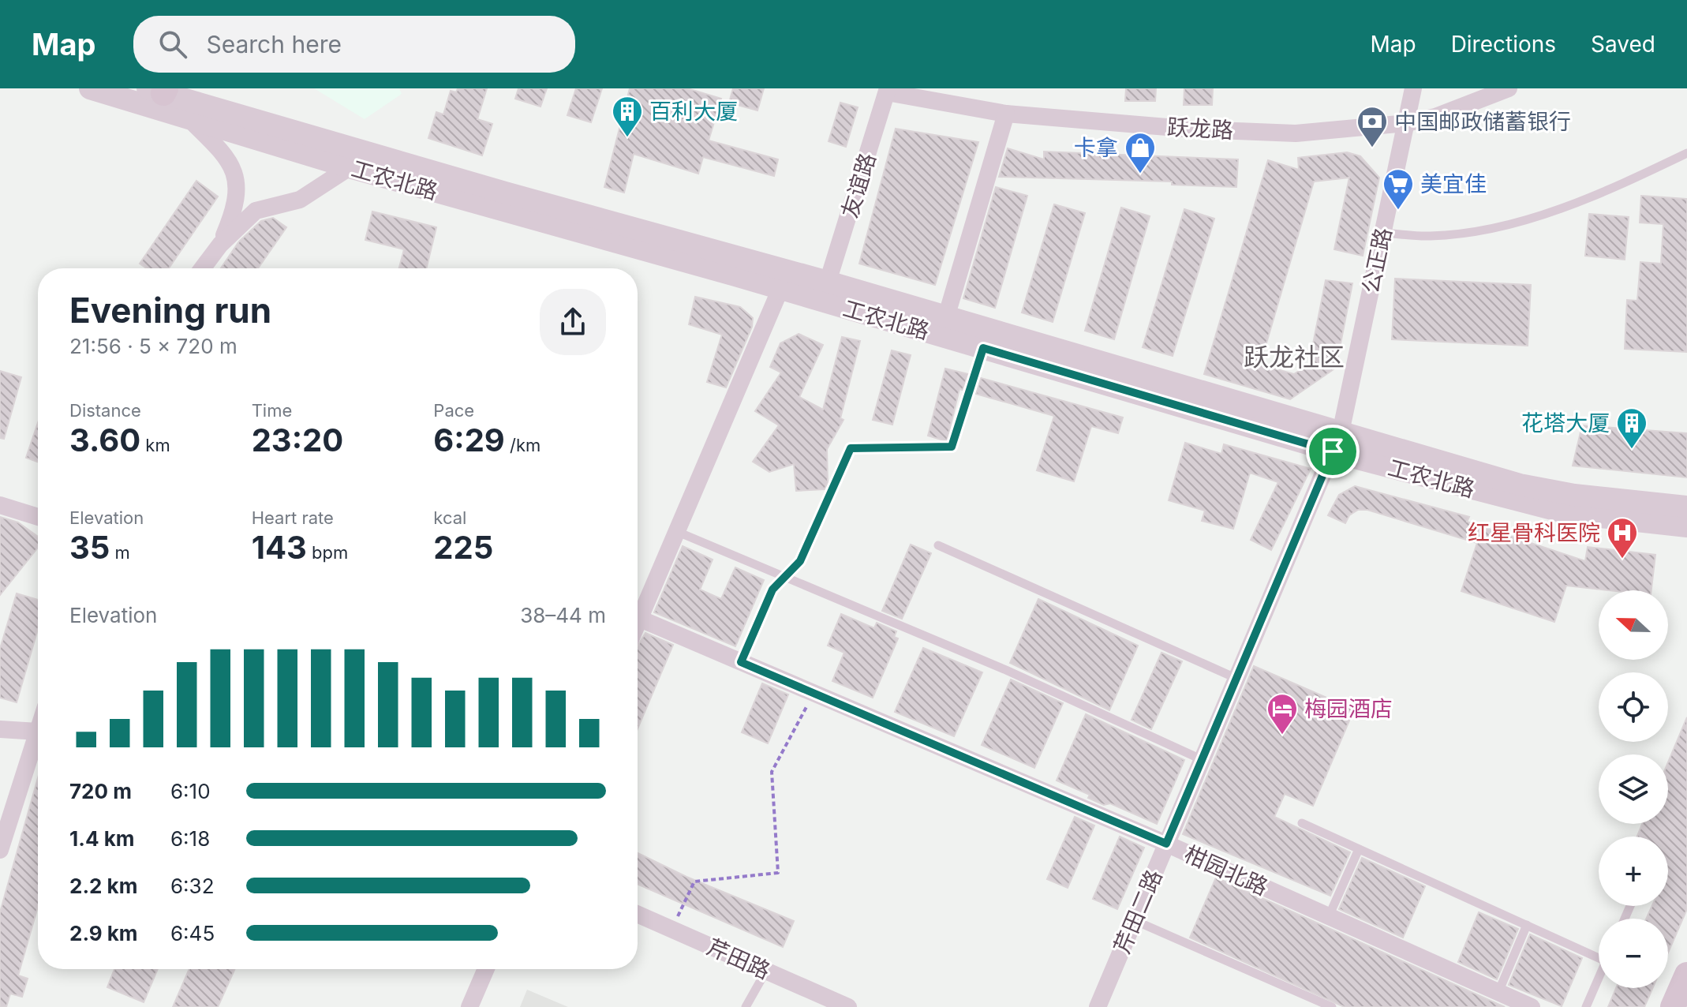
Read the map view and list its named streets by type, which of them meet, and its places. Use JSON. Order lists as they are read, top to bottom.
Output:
{
  "streets": {
    "street": [
      "跃龙路",
      "工农北路",
      "友谊路",
      "公正路",
      "柑园北路",
      "芹田二路",
      "芹田路"
    ]
  },
  "crossings": [
    ["跃龙路", "友谊路"],
    ["跃龙路", "公正路"],
    ["工农北路", "友谊路"],
    ["工农北路", "公正路"],
    ["工农北路", "芹田二路"],
    ["公正路", "芹田二路"],
    ["柑园北路", "芹田二路"]
  ],
  "districts": ["跃龙社区"],
  "places": {
    "building": ["百利大厦", "花塔大厦"],
    "bank": ["中国邮政储蓄银行"],
    "shop": ["卡拿"],
    "supermarket": ["美宜佳"],
    "hospital": ["红星骨科医院"],
    "hotel": ["梅园酒店"]
  },
  "north": "left",
  "page": {
    "header": "Map",
    "search": "Search here",
    "nav": ["Map", "Directions", "Saved"],
    "heading": ["Evening run", "21:56 · 5 × 720 m"],
    "stats": [
      ["Distance", "3.60 km"],
      ["Time", "23:20"],
      ["Pace", "6:29 /km"],
      ["Elevation", "35 m"],
      ["Heart rate", "143 bpm"],
      ["kcal", "225"]
    ],
    "map_buttons": ["+", "−"],
    "chart": ["Elevation", "38–44 m"],
    "list": [
      {
        "name": "720 m",
        "note": "6:10"
      },
      {
        "name": "1.4 km",
        "note": "6:18"
      },
      {
        "name": "2.2 km",
        "note": "6:32"
      },
      {
        "name": "2.9 km",
        "note": "6:45"
      }
    ]
  }
}
